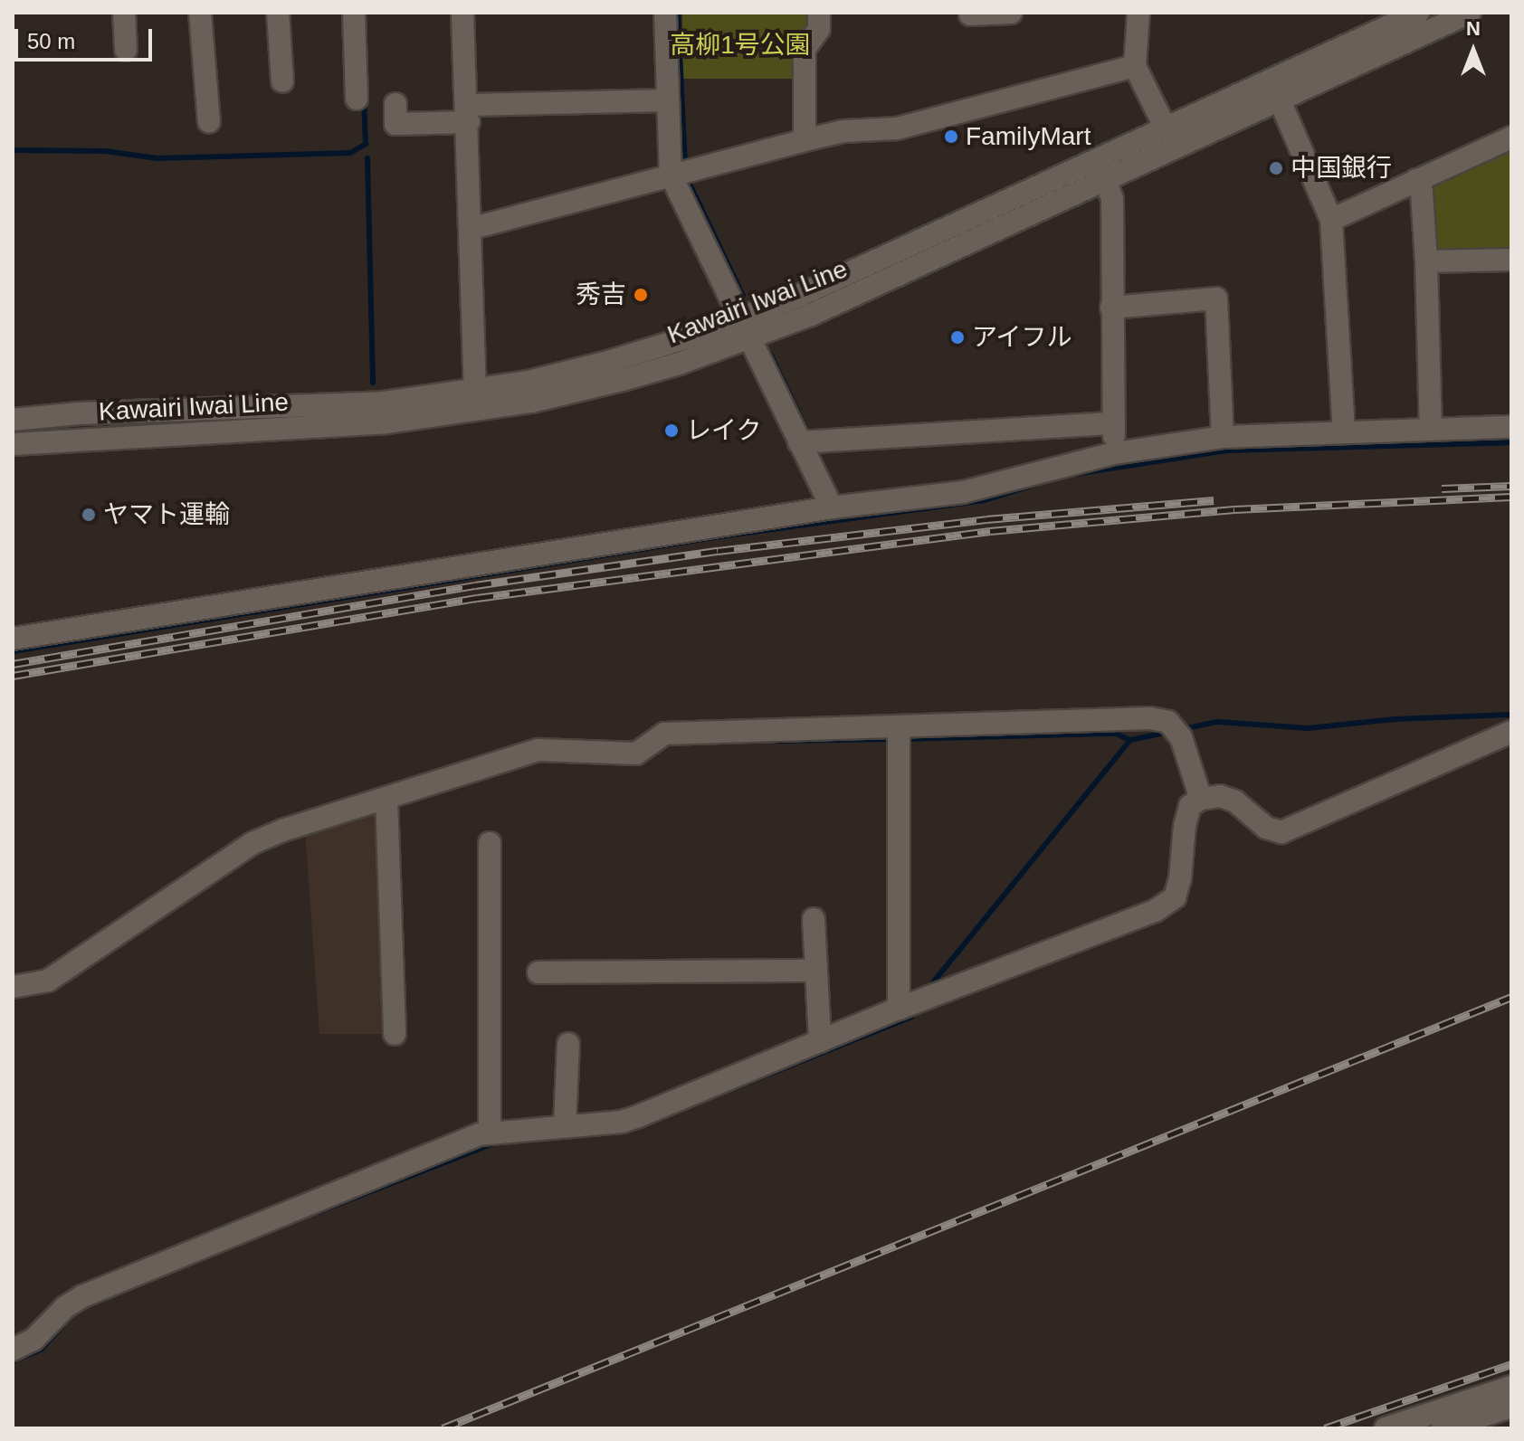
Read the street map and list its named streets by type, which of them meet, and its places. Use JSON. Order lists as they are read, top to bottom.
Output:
{
  "streets": {
    "street": ["Kawairi Iwai Line"]
  },
  "parks": ["高柳1号公園"],
  "places": [
    "FamilyMart",
    "中国銀行",
    "秀吉",
    "アイフル",
    "レイク",
    "ヤマト運輸"
  ],
  "scale_bar": "50 m",
  "north": "top"
}
